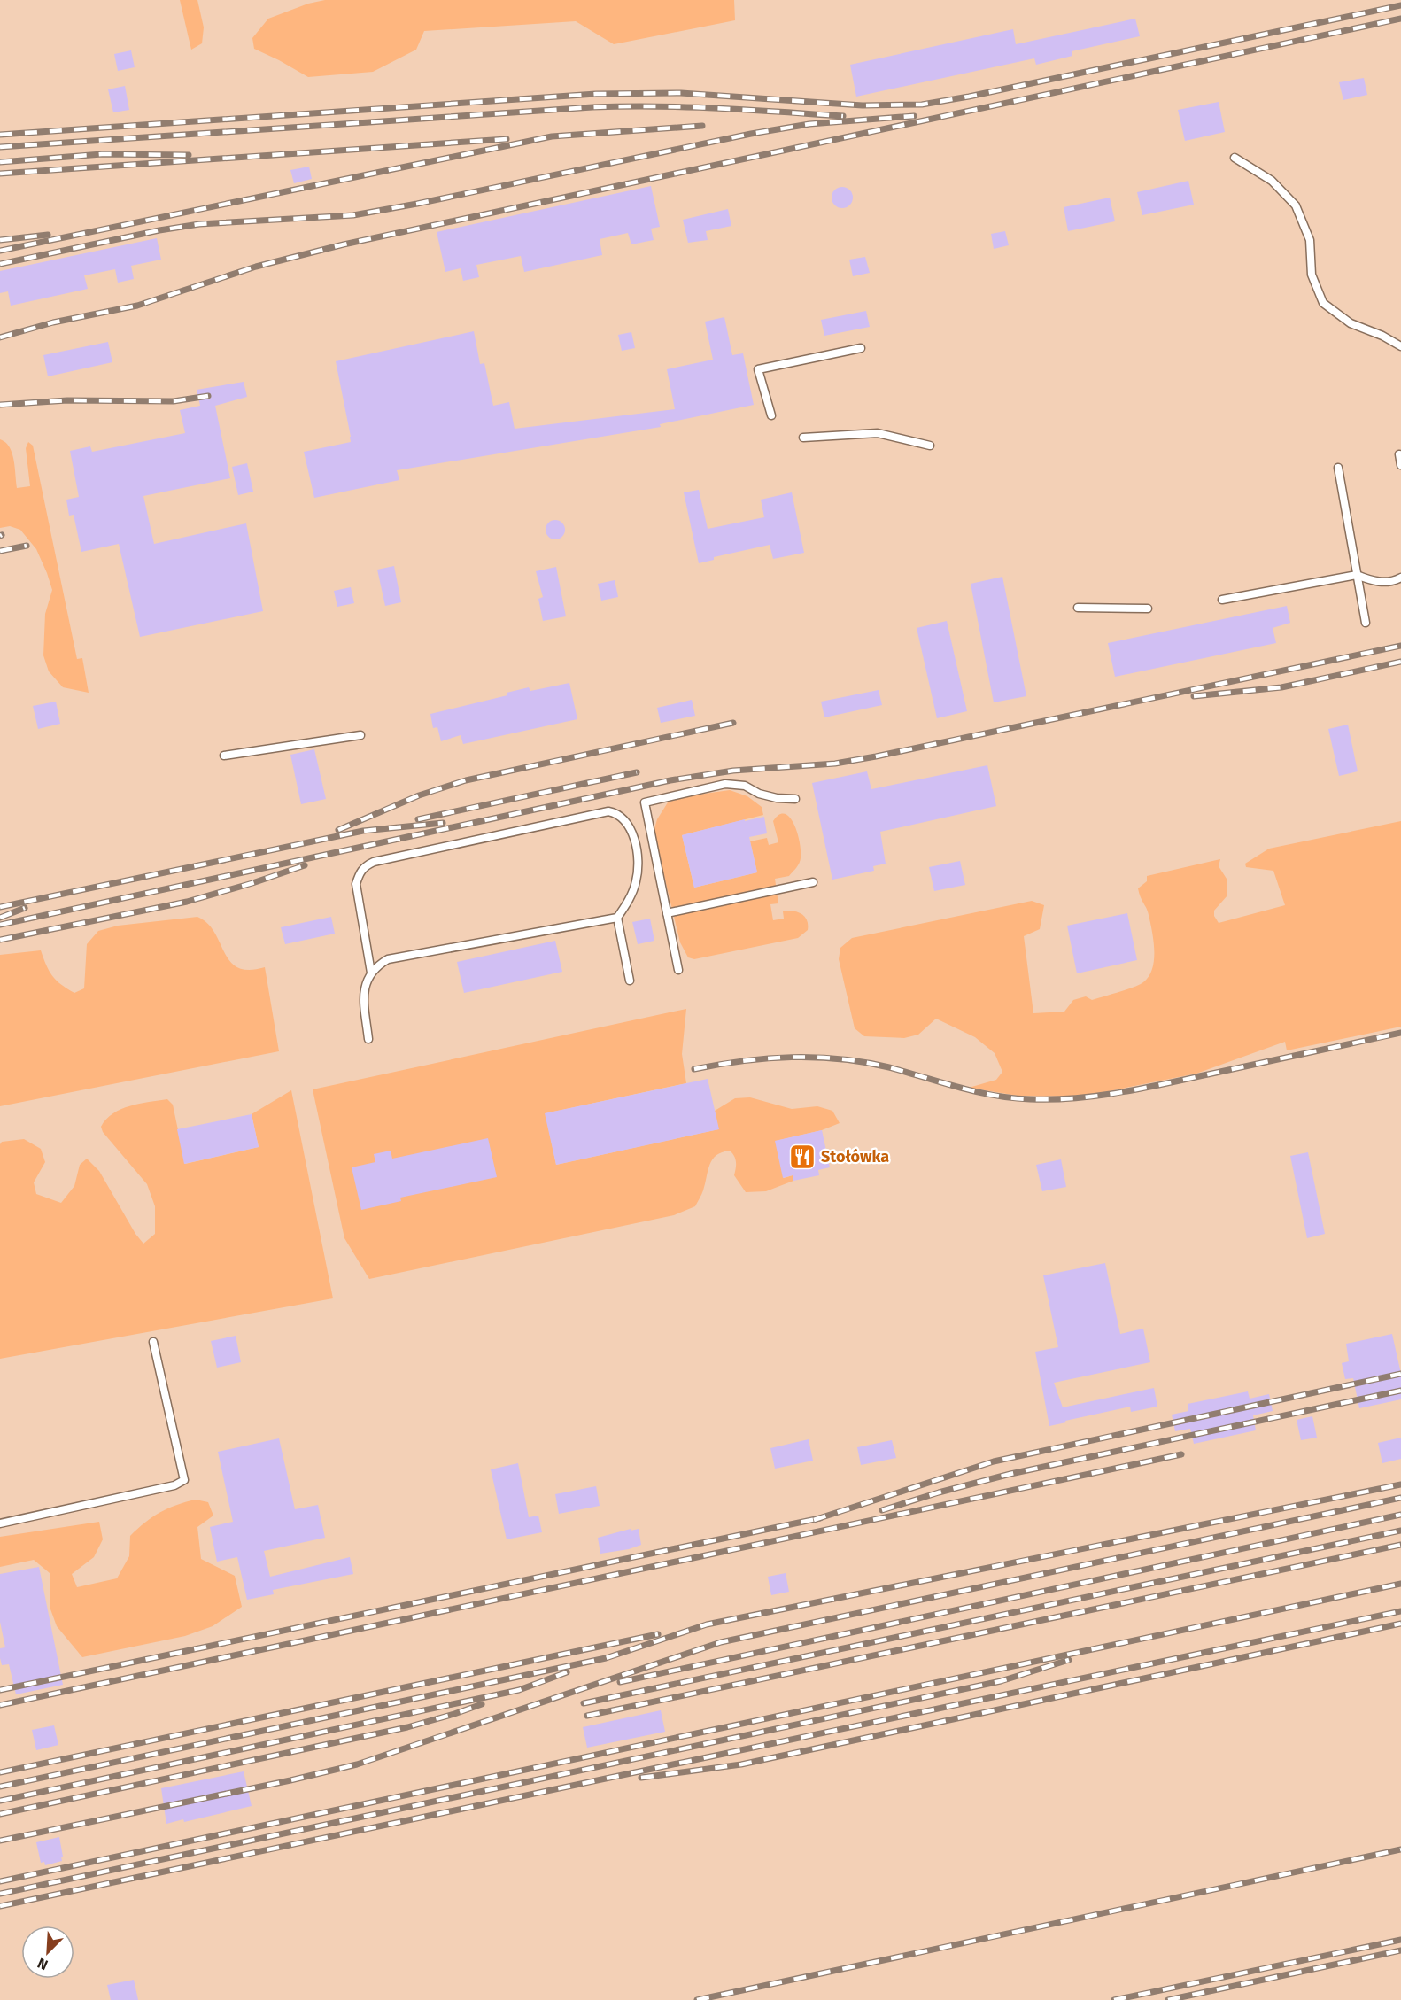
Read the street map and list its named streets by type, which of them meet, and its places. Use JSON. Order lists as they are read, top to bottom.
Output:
{
  "places": {
    "restaurant": ["Stołówka"]
  },
  "north": "bottom left"
}
